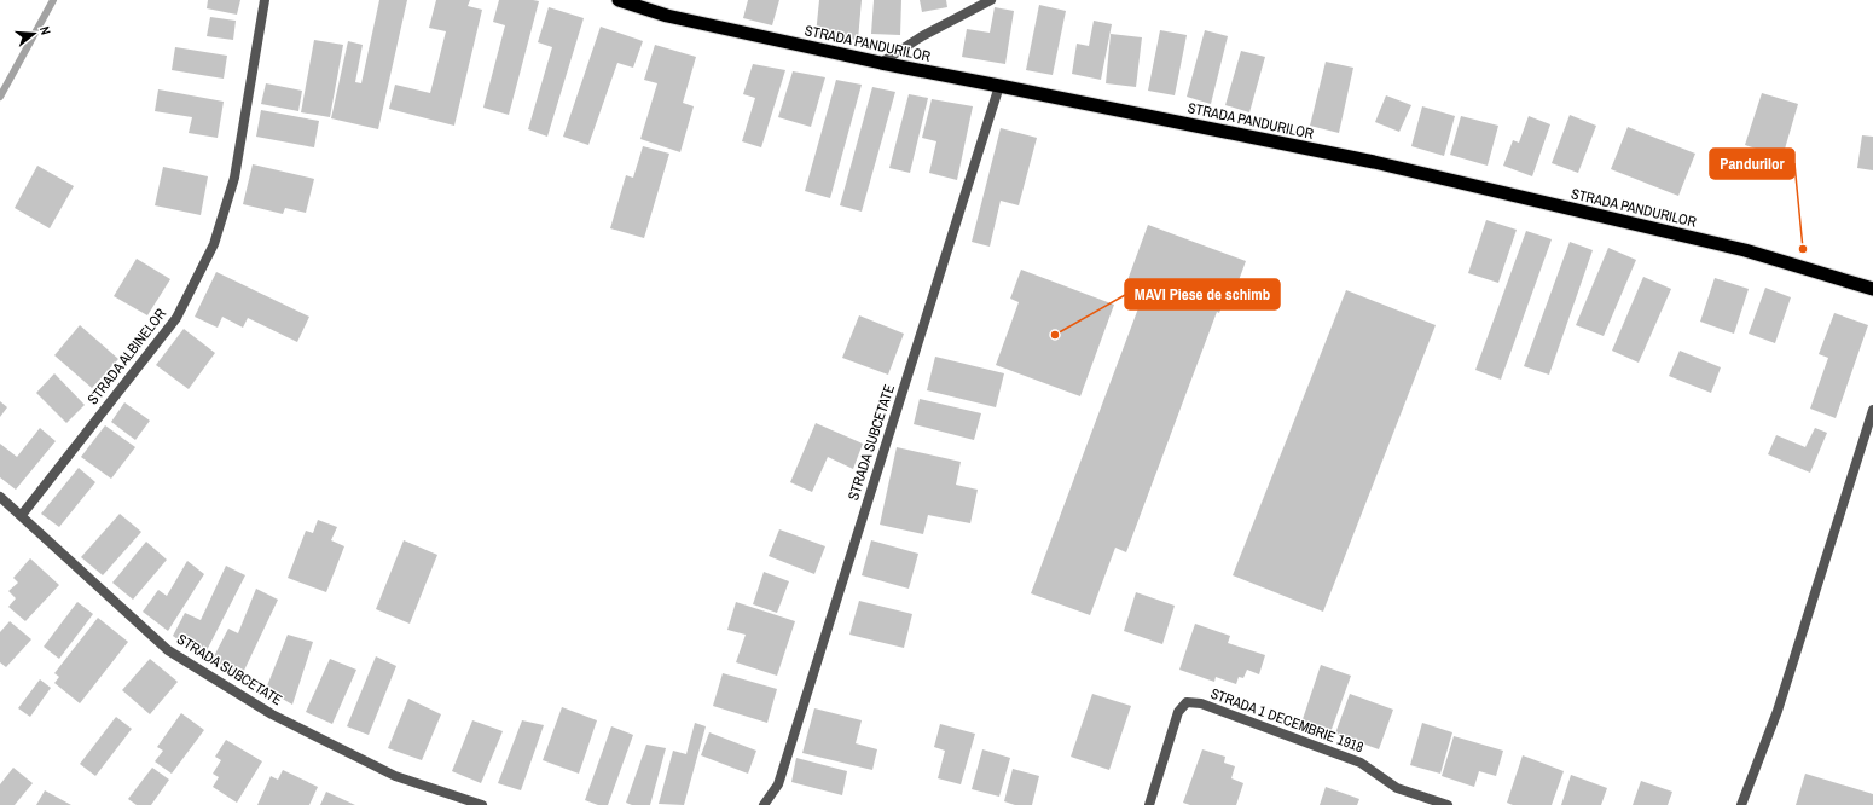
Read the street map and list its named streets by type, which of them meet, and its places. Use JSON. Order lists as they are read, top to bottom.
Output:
{
  "streets": {
    "highway": ["STRADA PANDURILOR"],
    "street": ["STRADA ALBINELOR", "STRADA SUBCETATE", "STRADA 1 DECEMBRIE 1918"]
  },
  "crossings": [
    ["STRADA PANDURILOR", "STRADA SUBCETATE"],
    ["STRADA ALBINELOR", "STRADA SUBCETATE"]
  ],
  "places": ["Pandurilor", "MAVI Piese de schimb"],
  "north": "right"
}
